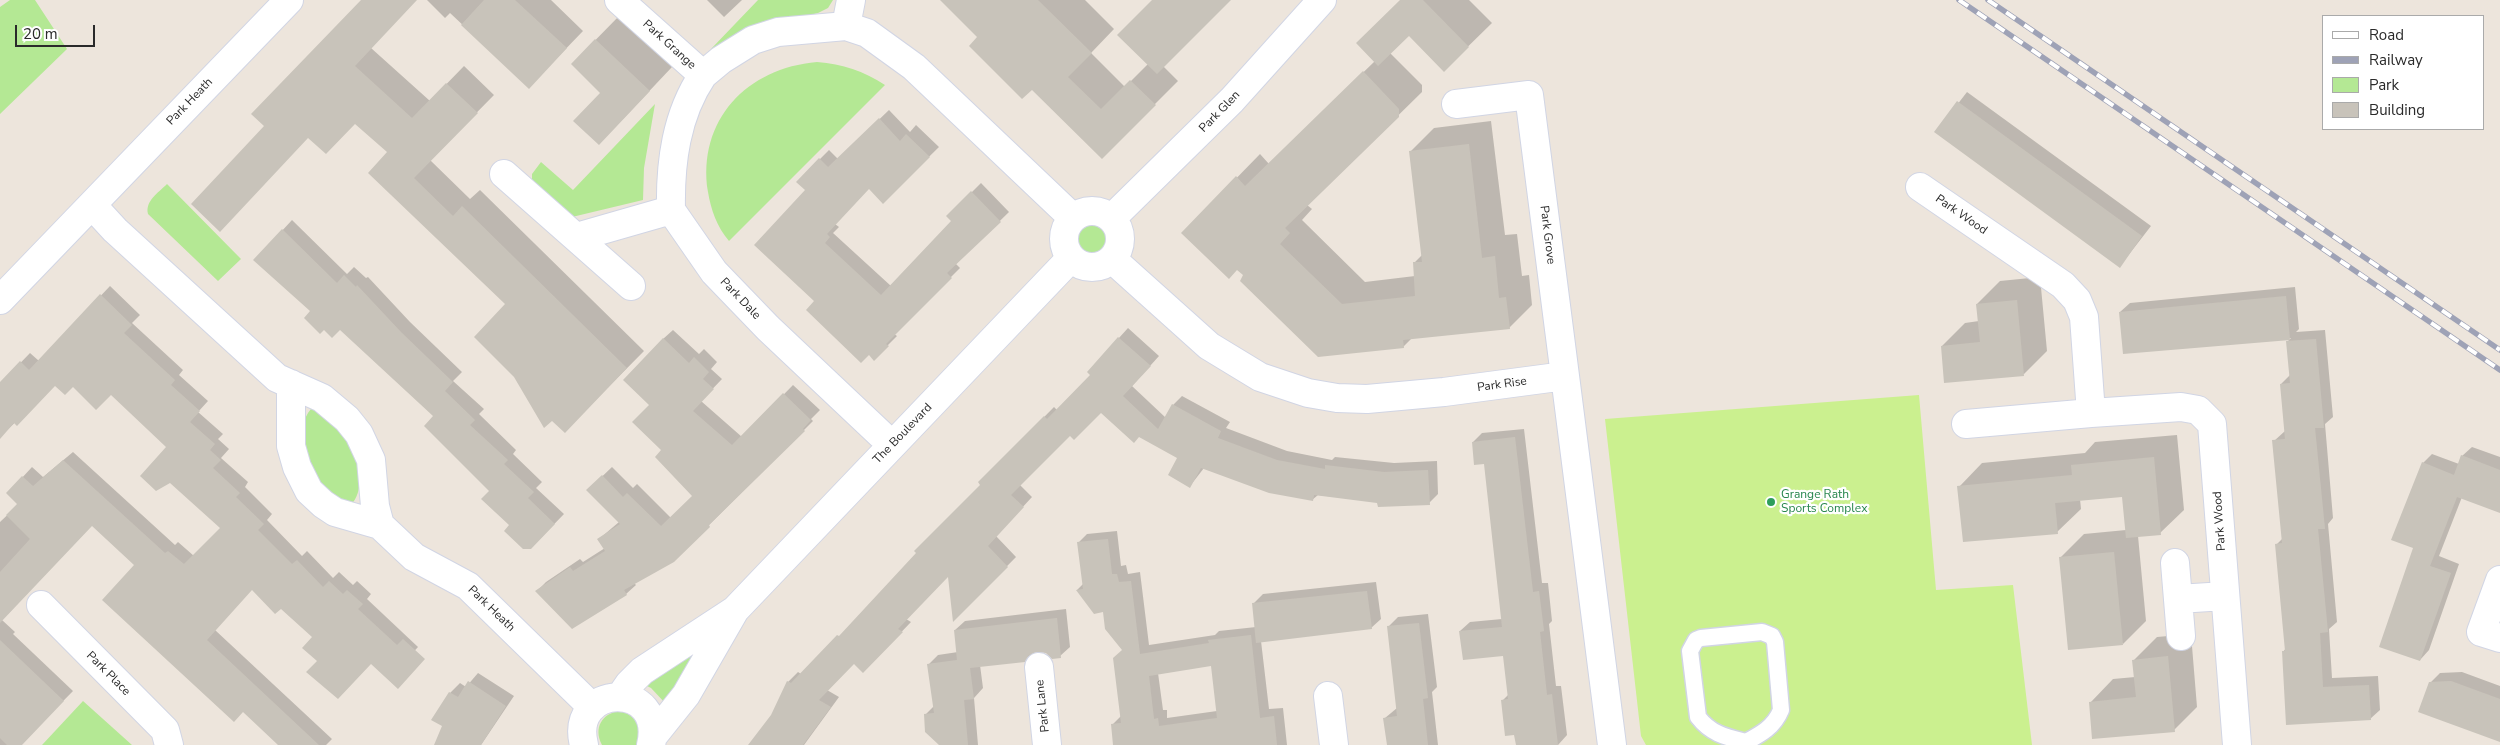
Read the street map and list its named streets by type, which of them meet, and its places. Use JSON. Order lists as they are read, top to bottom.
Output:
{
  "streets": {
    "street": [
      "Park Grange",
      "Park Heath",
      "Park Glen",
      "Park Wood",
      "Park Grove",
      "Park Dale",
      "Park Rise",
      "The Boulevard",
      "Park Place",
      "Park Lane"
    ]
  },
  "crossings": [
    ["Park Grange", "Park Dale"],
    ["Park Glen", "Park Rise"],
    ["Park Glen", "The Boulevard"],
    ["Park Grove", "Park Rise"],
    ["Park Dale", "The Boulevard"],
    ["Park Rise", "The Boulevard"]
  ],
  "places": ["Grange Rath Sports Complex"],
  "legend": [
    "Road",
    "Railway",
    "Park",
    "Building"
  ],
  "scale_bar": "20 m"
}
